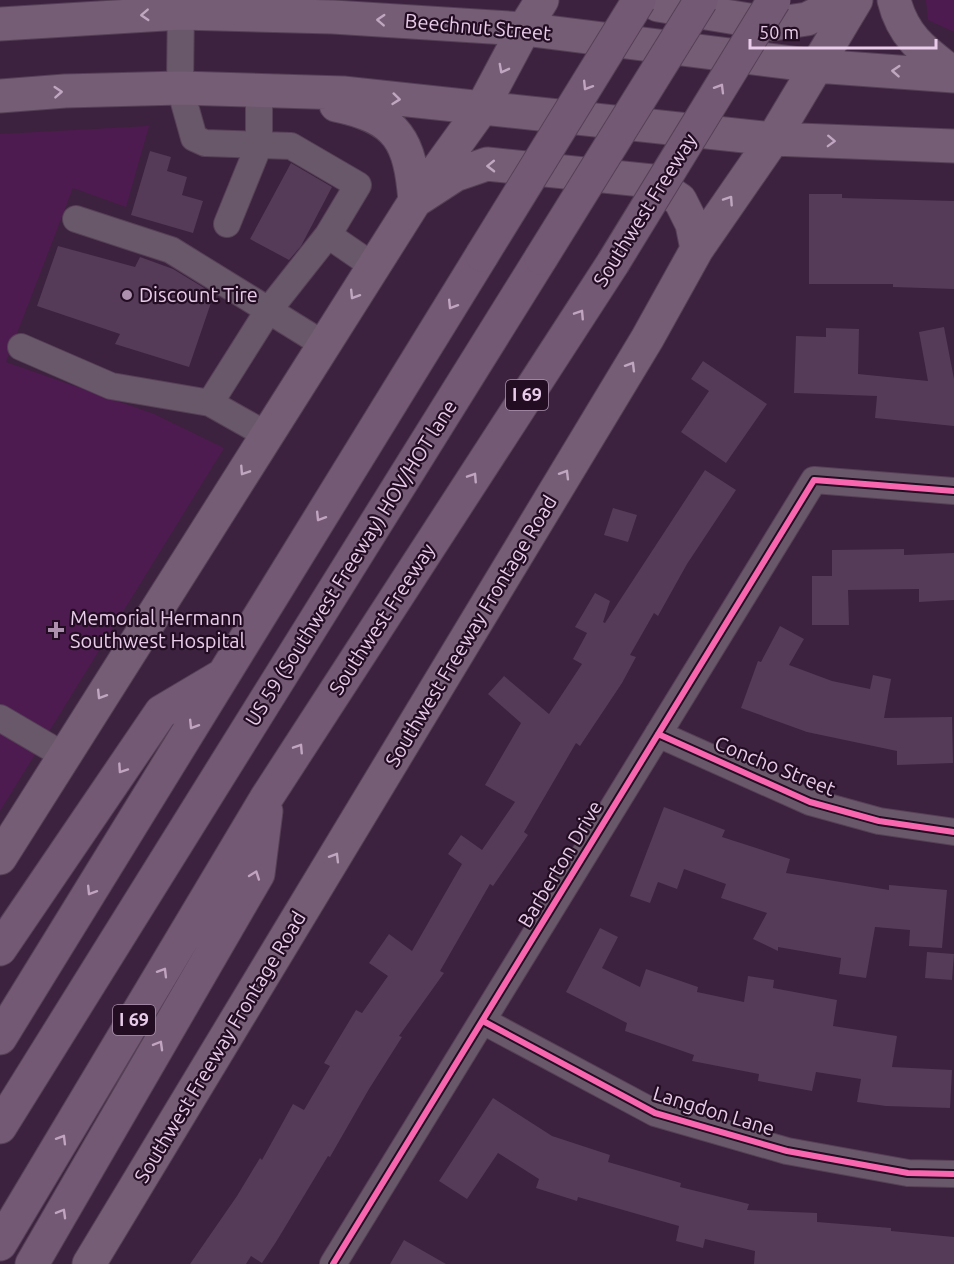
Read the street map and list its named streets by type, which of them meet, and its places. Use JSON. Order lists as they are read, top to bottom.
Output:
{
  "streets": {
    "highway": ["Southwest Freeway", "I 69", "US 59 (Southwest Freeway) HOV/HOT lane"],
    "main road": ["Beechnut Street", "Southwest Freeway Frontage Road"],
    "street": ["Concho Street", "Barberton Drive", "Langdon Lane"]
  },
  "crossings": [
    ["Beechnut Street", "Southwest Freeway Frontage Road"],
    ["Concho Street", "Barberton Drive"],
    ["Barberton Drive", "Langdon Lane"]
  ],
  "places": {
    "other": ["Discount Tire"],
    "health": ["Memorial Hermann Southwest Hospital"]
  },
  "scale_bar": "50 m"
}
